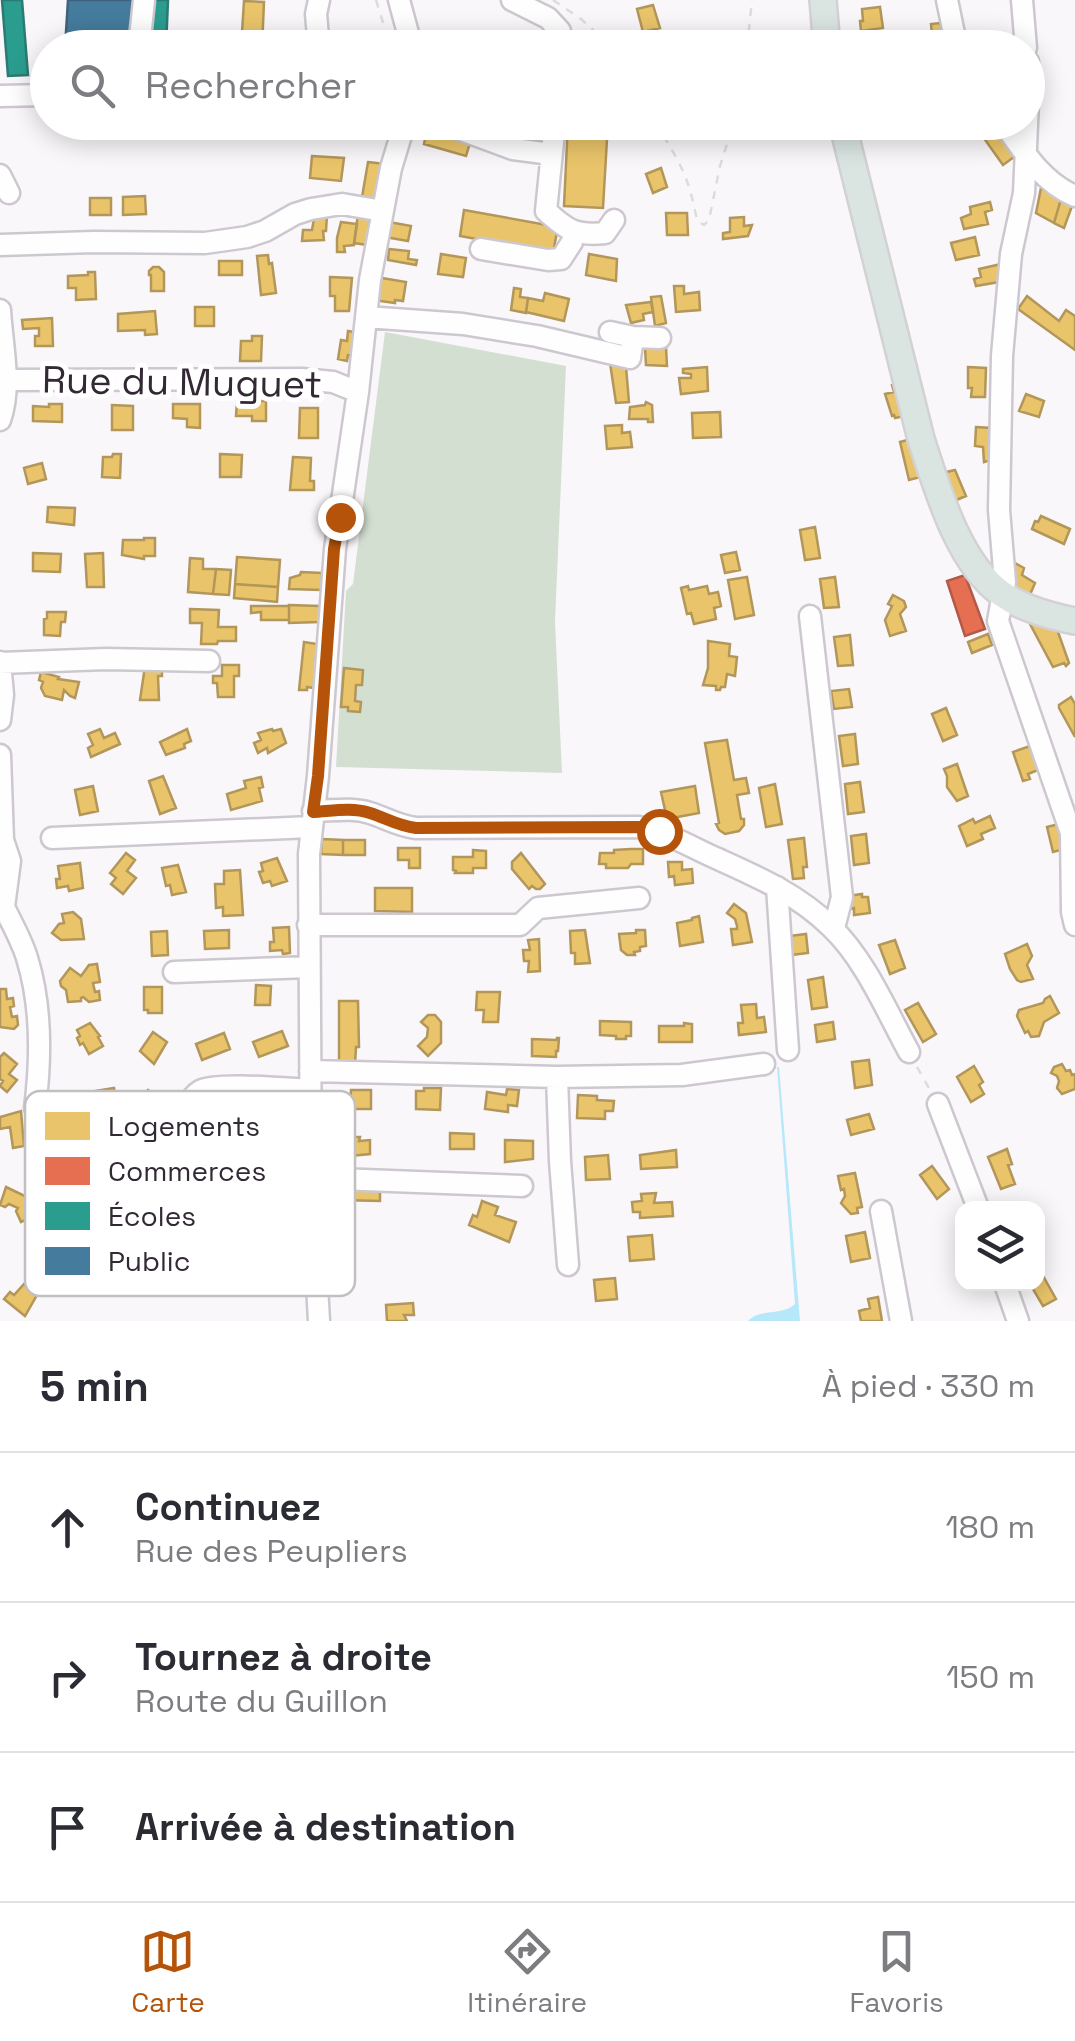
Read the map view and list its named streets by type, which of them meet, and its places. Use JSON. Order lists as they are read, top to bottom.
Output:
{
  "streets": {
    "street": ["Rue du Muguet"]
  },
  "legend": [
    "Logements",
    "Commerces",
    "Écoles",
    "Public"
  ],
  "page": {
    "search": "Rechercher",
    "heading": ["5 min", "À pied · 330 m"],
    "list": [
      ["Continuez", "Rue des Peupliers", "180 m"],
      ["Tournez à droite", "Route du Guillon", "150 m"],
      "Arrivée à destination"
    ],
    "nav": ["Carte", "Itinéraire", "Favoris"]
  }
}
